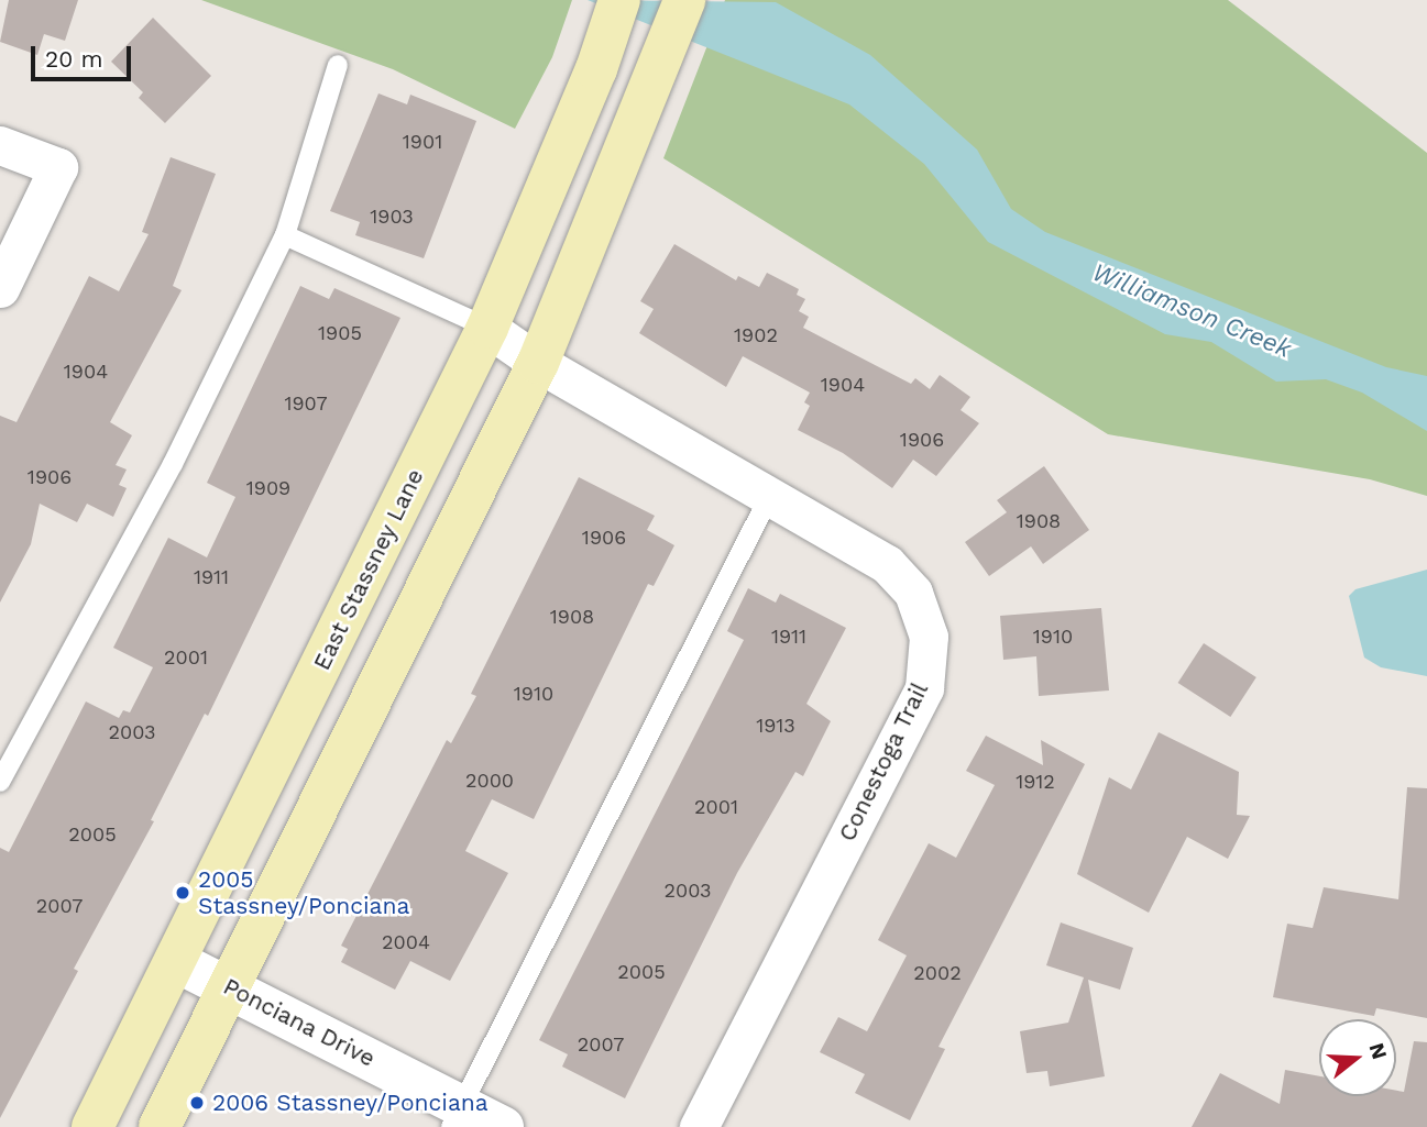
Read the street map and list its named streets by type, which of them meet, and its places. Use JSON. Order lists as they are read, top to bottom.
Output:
{
  "streets": {
    "main road": ["East Stassney Lane"],
    "street": ["Conestoga Trail", "Ponciana Drive"]
  },
  "crossings": [
    ["East Stassney Lane", "Conestoga Trail"],
    ["East Stassney Lane", "Ponciana Drive"]
  ],
  "water": ["Williamson Creek"],
  "places": ["2005 Stassney/Ponciana", "2006 Stassney/Ponciana"],
  "house_numbers": [
    "1901",
    "1903",
    "1905",
    "1902",
    "1904",
    "1904",
    "1907",
    "1906",
    "1906",
    "1909",
    "1908",
    "1906",
    "1911",
    "1908",
    "1911",
    "1910",
    "2001",
    "1910",
    "1913",
    "2003",
    "2000",
    "1912",
    "2001",
    "2005",
    "2003",
    "2007",
    "2004",
    "2005",
    "2002",
    "2007"
  ],
  "scale_bar": "20 m",
  "north": "right"
}
